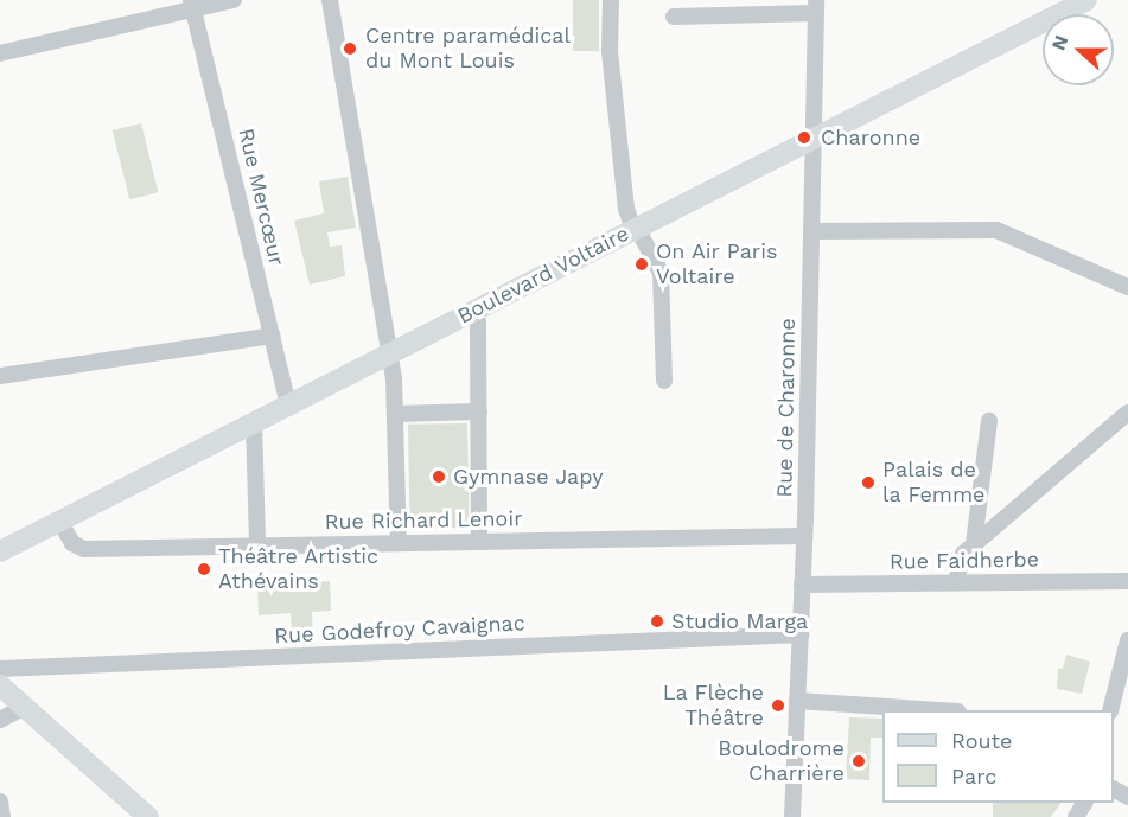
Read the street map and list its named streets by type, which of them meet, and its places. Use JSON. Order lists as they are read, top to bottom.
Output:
{
  "streets": {
    "main road": ["Boulevard Voltaire"],
    "street": [
      "Rue Mercœur",
      "Rue de Charonne",
      "Rue Richard Lenoir",
      "Rue Faidherbe",
      "Rue Godefroy Cavaignac"
    ]
  },
  "crossings": [
    ["Rue Mercœur", "Boulevard Voltaire"],
    ["Boulevard Voltaire", "Rue de Charonne"],
    ["Boulevard Voltaire", "Rue Richard Lenoir"],
    ["Rue de Charonne", "Rue Richard Lenoir"],
    ["Rue de Charonne", "Rue Faidherbe"],
    ["Rue de Charonne", "Rue Godefroy Cavaignac"]
  ],
  "places": [
    "Centre paramédical du Mont Louis",
    "Charonne",
    "On Air Paris Voltaire",
    "Gymnase Japy",
    "Palais de la Femme",
    "Théâtre Artistic Athévains",
    "Studio Marga",
    "La Flèche Théâtre",
    "Boulodrome Charrière"
  ],
  "legend": ["Route", "Parc"],
  "north": "left"
}
